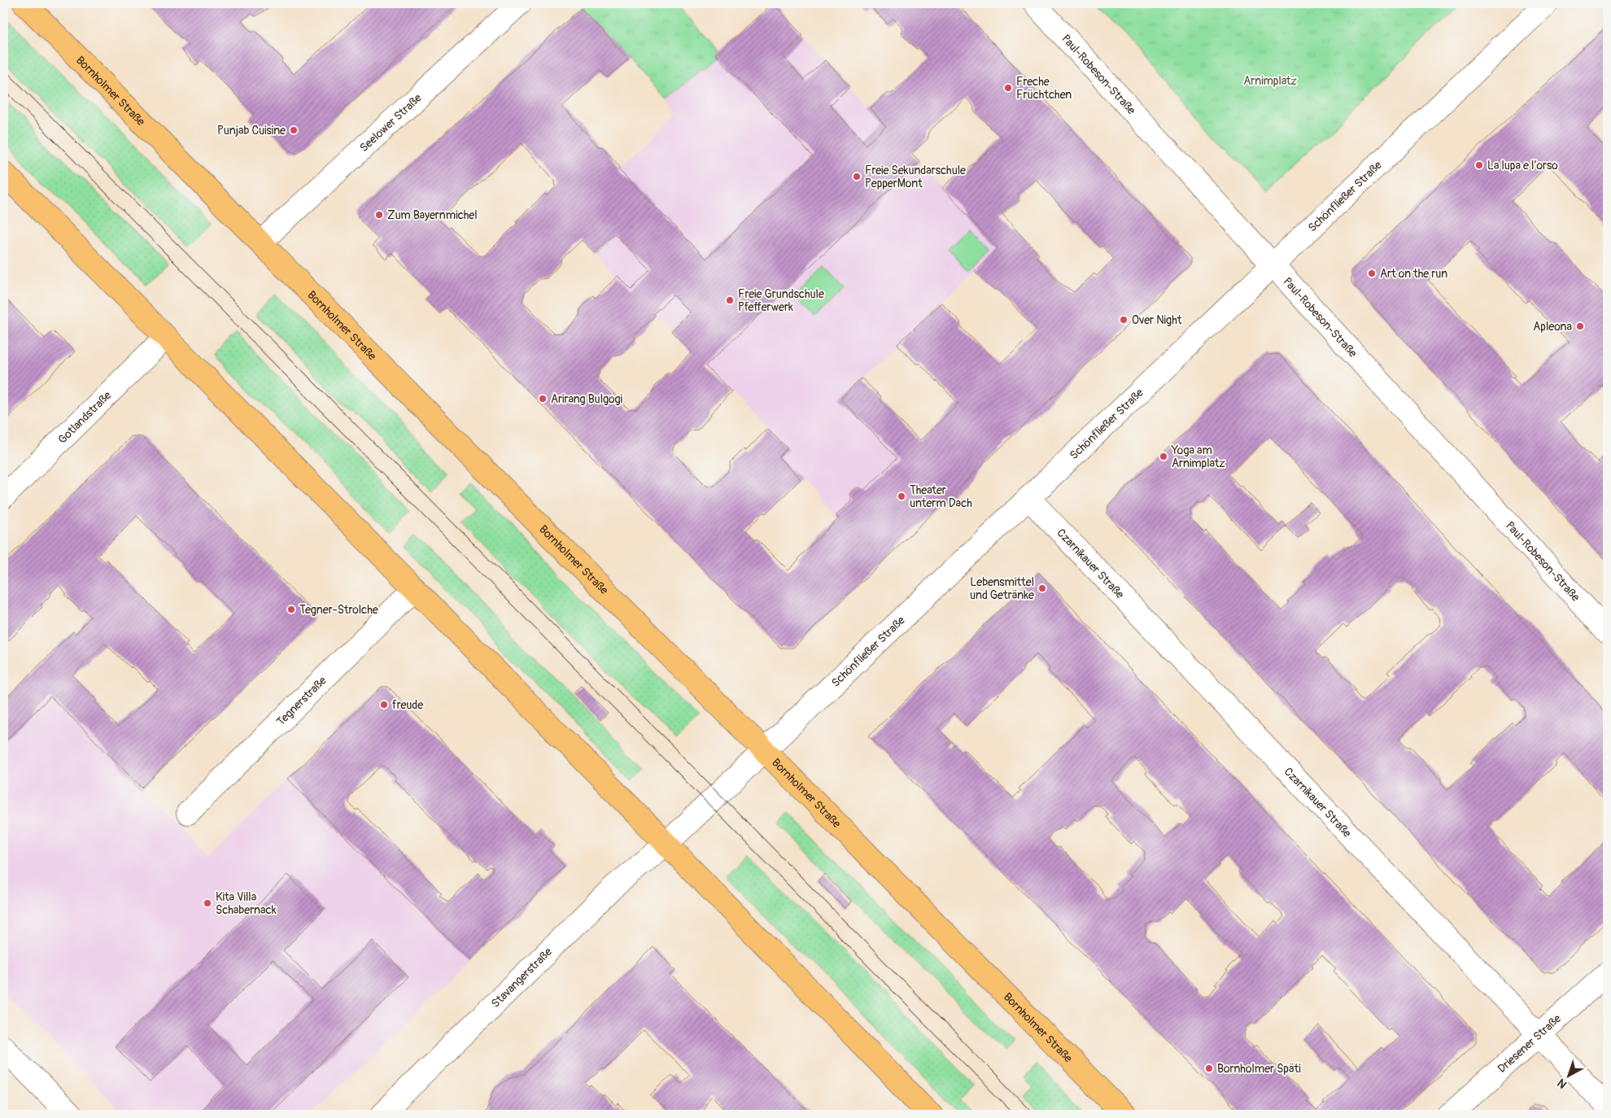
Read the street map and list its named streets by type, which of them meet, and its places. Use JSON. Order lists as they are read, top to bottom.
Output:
{
  "streets": {
    "main road": ["Bornholmer Straße"],
    "street": [
      "Paul-Robeson-Straße",
      "Seelower Straße",
      "Schönfließer Straße",
      "Gotlandstraße",
      "Czarnikauer Straße",
      "Tegnerstraße",
      "Stavangerstraße",
      "Driesener Straße"
    ]
  },
  "crossings": [
    ["Paul-Robeson-Straße", "Schönfließer Straße"],
    ["Bornholmer Straße", "Seelower Straße"],
    ["Bornholmer Straße", "Schönfließer Straße"],
    ["Schönfließer Straße", "Czarnikauer Straße"],
    ["Schönfließer Straße", "Stavangerstraße"],
    ["Czarnikauer Straße", "Driesener Straße"]
  ],
  "parks": ["Arnimplatz"],
  "places": [
    "Freche Früchtchen",
    "Punjab Cuisine",
    "La lupa e l’orso",
    "Freie Sekundarschule PepperMont",
    "Zum Bayernmichel",
    "Art on the run",
    "Freie Grundschule Pfefferwerk",
    "Over Night",
    "Apleona",
    "Arirang Bulgogi",
    "Yoga am Arnimplatz",
    "Theater unterm Dach",
    "Lebensmittel und Getränke",
    "Tegner-Strolche",
    "freude",
    "Kita Villa Schabernack",
    "Bornholmer Späti"
  ],
  "north": "bottom left"
}
